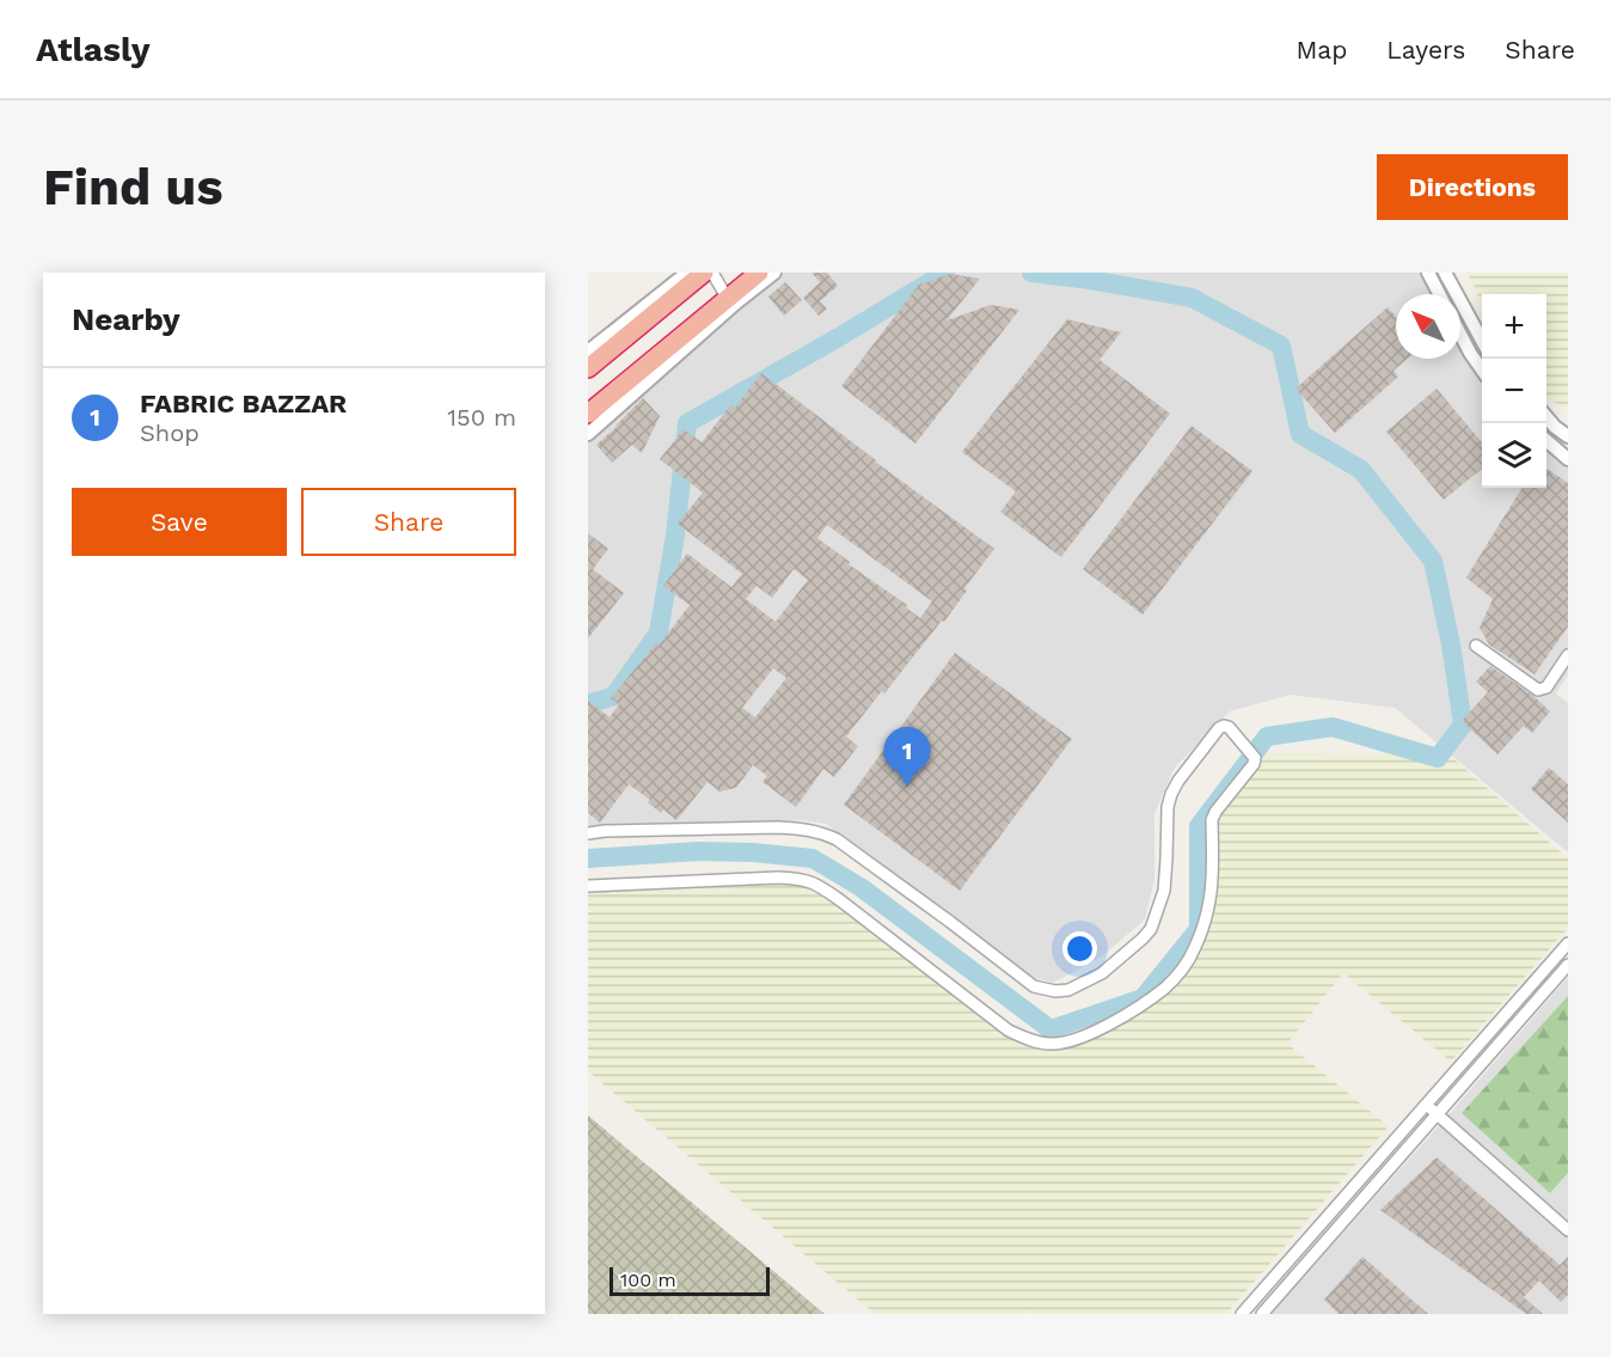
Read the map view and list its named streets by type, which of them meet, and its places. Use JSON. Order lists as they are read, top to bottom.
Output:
{
  "scale_bar": "100 m",
  "north": "top left",
  "page": {
    "header": "Atlasly",
    "nav": ["Map", "Layers", "Share"],
    "buttons": [
      "Directions",
      ["Save", "Share"]
    ],
    "title": "Find us",
    "heading": "Nearby",
    "map_buttons": ["+", "−"],
    "list": [
      {
        "mark": "1",
        "name": "FABRIC BAZZAR",
        "note": "Shop",
        "value": "150 m"
      }
    ],
    "pins": "1",
    "scale": "100 m"
  }
}
